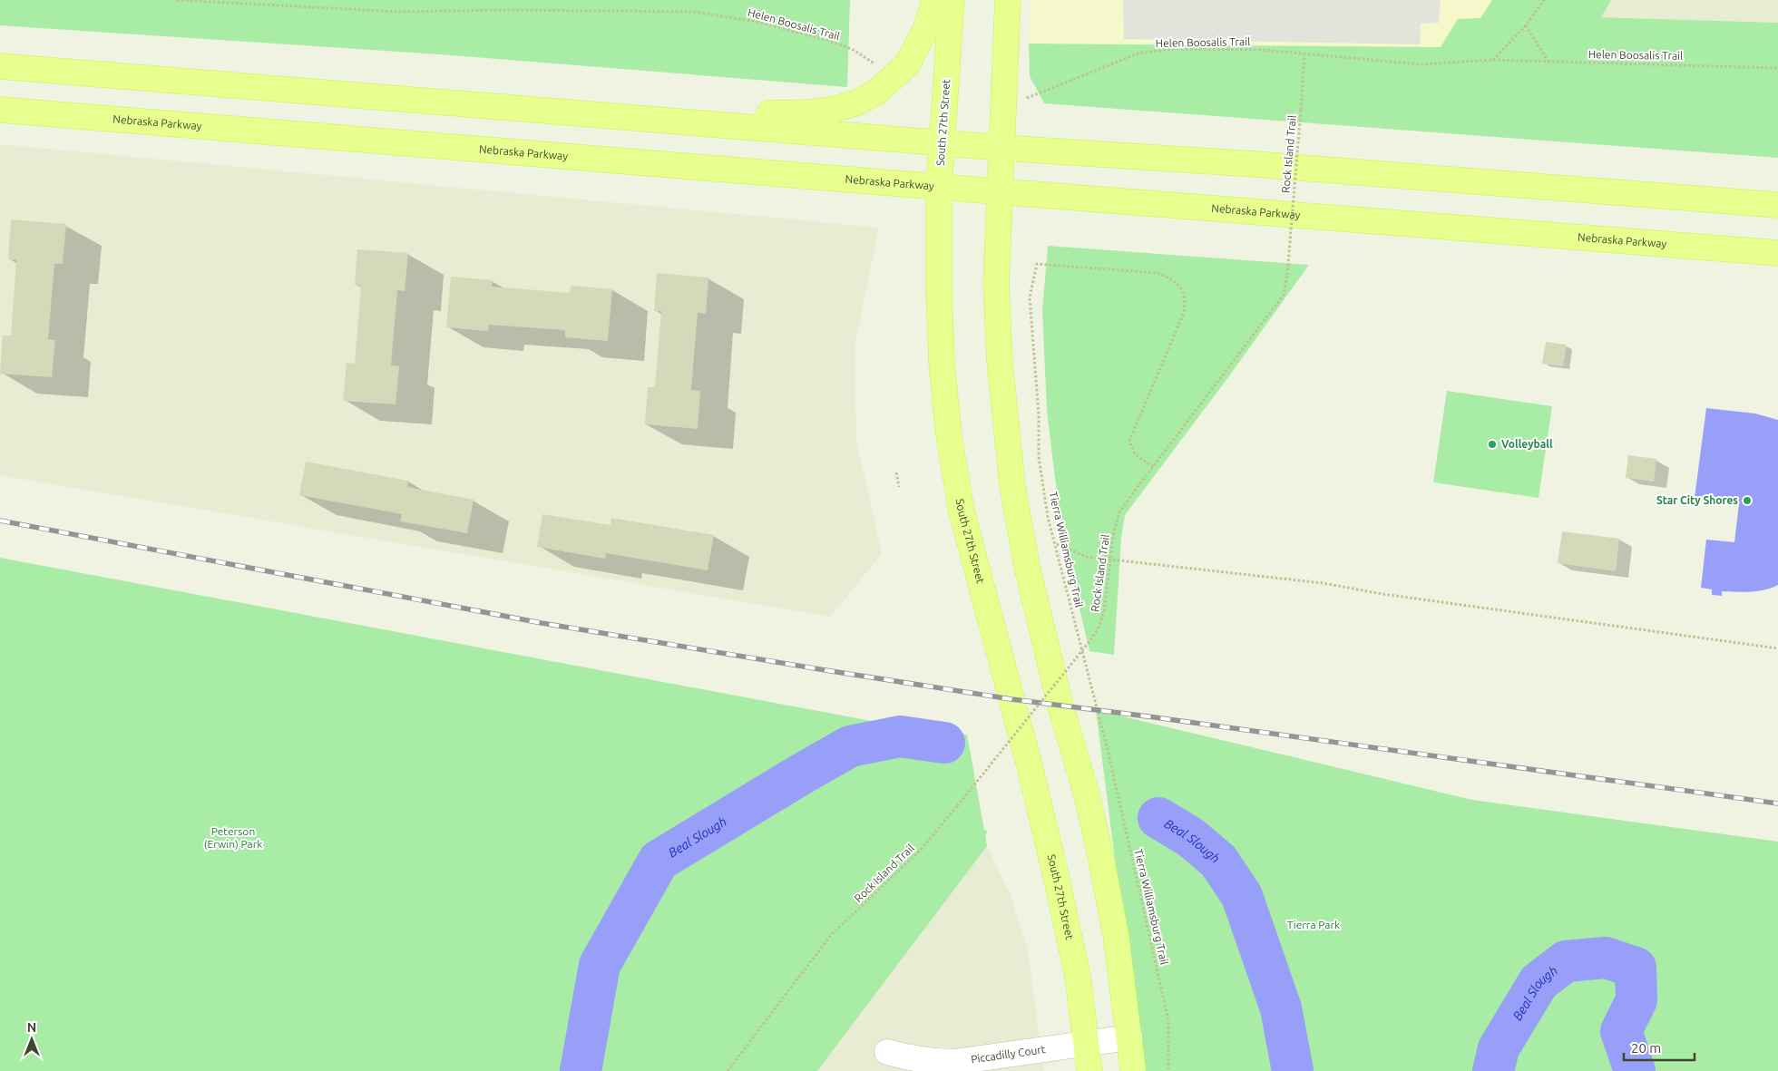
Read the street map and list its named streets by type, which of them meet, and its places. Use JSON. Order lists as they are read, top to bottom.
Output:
{
  "streets": {
    "main road": ["Nebraska Parkway", "South 27th Street"],
    "street": ["Piccadilly Court"],
    "path": ["Helen Boosalis Trail", "Rock Island Trail", "Tierra Williamsburg Trail"]
  },
  "crossings": [
    ["Helen Boosalis Trail", "Rock Island Trail"],
    ["Nebraska Parkway", "South 27th Street"],
    ["South 27th Street", "Piccadilly Court"],
    ["Rock Island Trail", "Tierra Williamsburg Trail"]
  ],
  "water": ["Beal Slough"],
  "parks": ["Peterson (Erwin) Park", "Tierra Park"],
  "places": ["Volleyball", "Star City Shores"],
  "scale_bar": "20 m",
  "north": "top"
}
